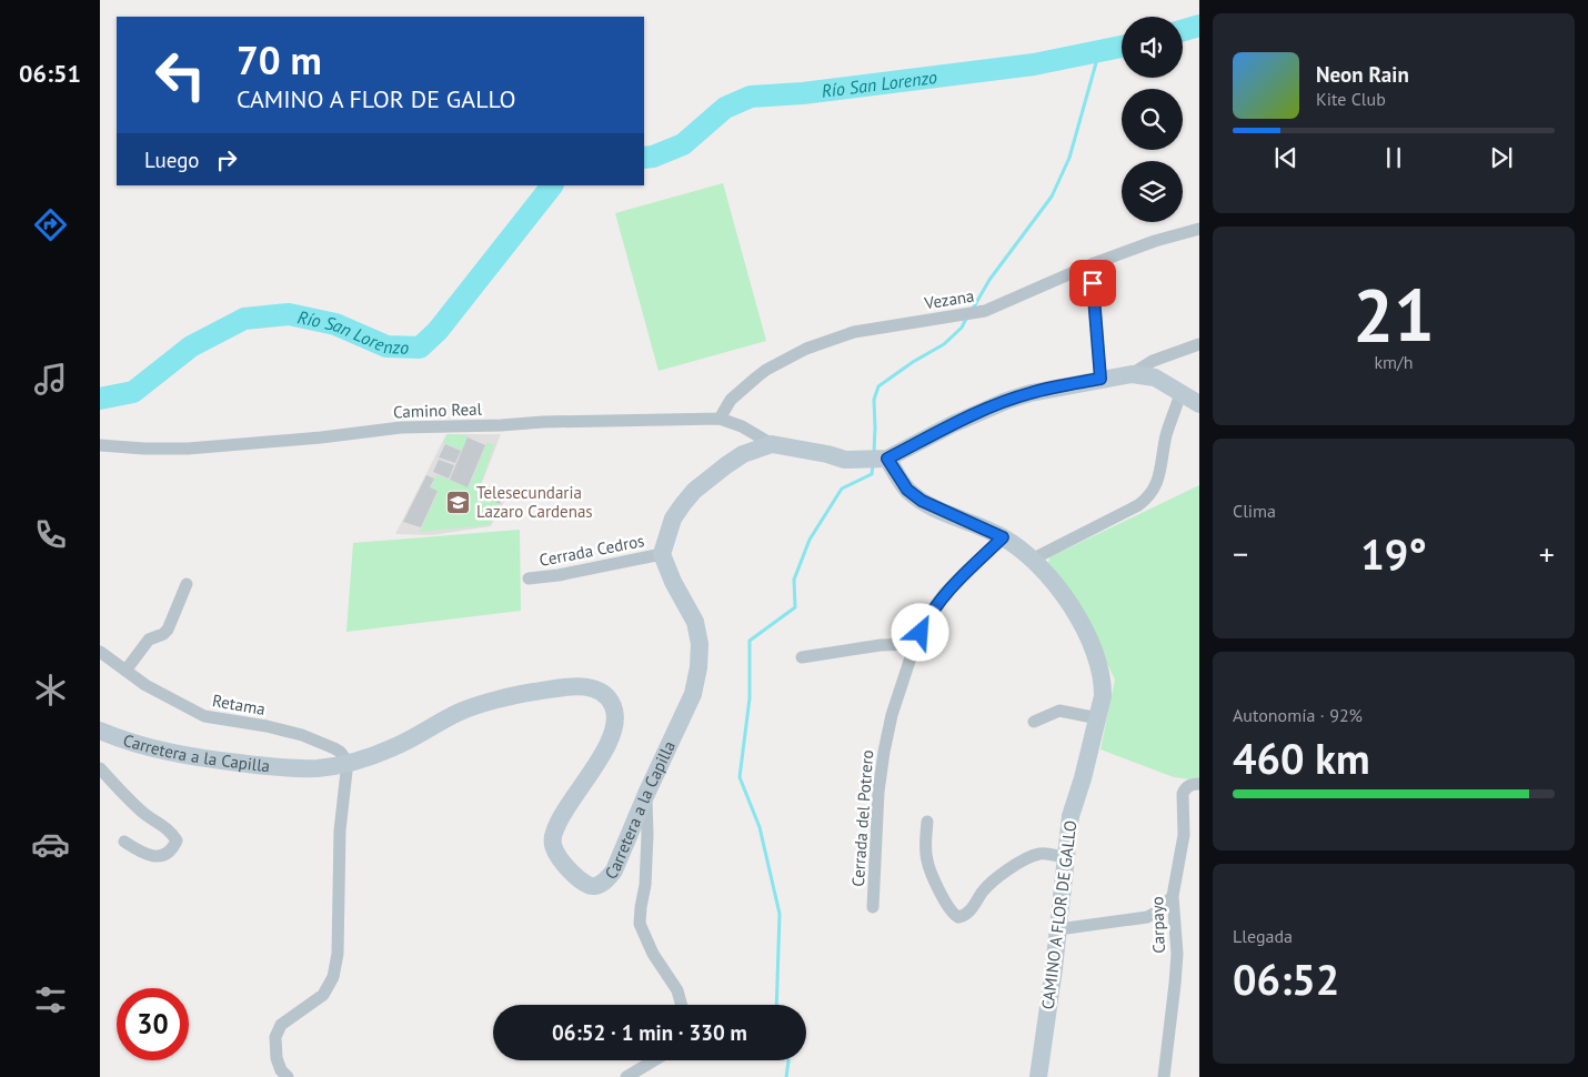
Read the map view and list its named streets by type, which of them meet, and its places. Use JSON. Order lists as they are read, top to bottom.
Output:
{
  "streets": {
    "street": [
      "Vezana",
      "Camino Real",
      "Cerrada Cedros",
      "Retama",
      "Carretera a la Capilla",
      "Cerrada del Potrero",
      "CAMINO A FLOR DE GALLO",
      "Carpayo"
    ]
  },
  "crossings": [
    ["Vezana", "Camino Real"],
    ["Cerrada Cedros", "Carretera a la Capilla"],
    ["Retama", "Carretera a la Capilla"],
    ["Cerrada del Potrero", "CAMINO A FLOR DE GALLO"]
  ],
  "water": ["Río San Lorenzo"],
  "places": {
    "school or university": ["Telesecundaria Lazaro Cardenas"]
  },
  "page": {
    "tabs": "06:51",
    "turn": ["70 m", "CAMINO A FLOR DE GALLO"],
    "song": ["Neon Rain", "Kite Club"],
    "then": "Luego",
    "tile": [
      ["21", "km/h"],
      "Clima",
      ["Autonomía · 92%", "460 km"],
      ["Llegada", "06:52"]
    ],
    "heat": ["−", "19°", "+"],
    "limit": "30",
    "trip": "06:52 · 1 min · 330 m"
  }
}
